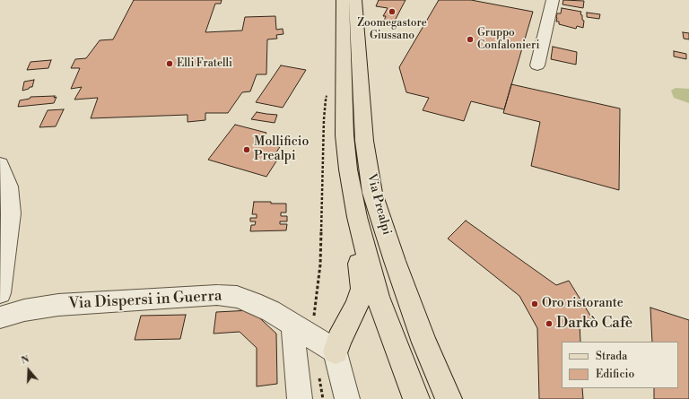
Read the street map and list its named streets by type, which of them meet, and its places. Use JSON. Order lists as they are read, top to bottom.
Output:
{
  "streets": {
    "main road": ["Via Prealpi"],
    "street": ["Via Dispersi in Guerra"]
  },
  "places": [
    "Zoomegastore Giussano",
    "Gruppo Confalonieri",
    "Elli Fratelli",
    "Mollificio Prealpi",
    "Oro ristorante",
    "Darkò Cafè"
  ],
  "legend": ["Strada", "Edificio"],
  "north": "top"
}
